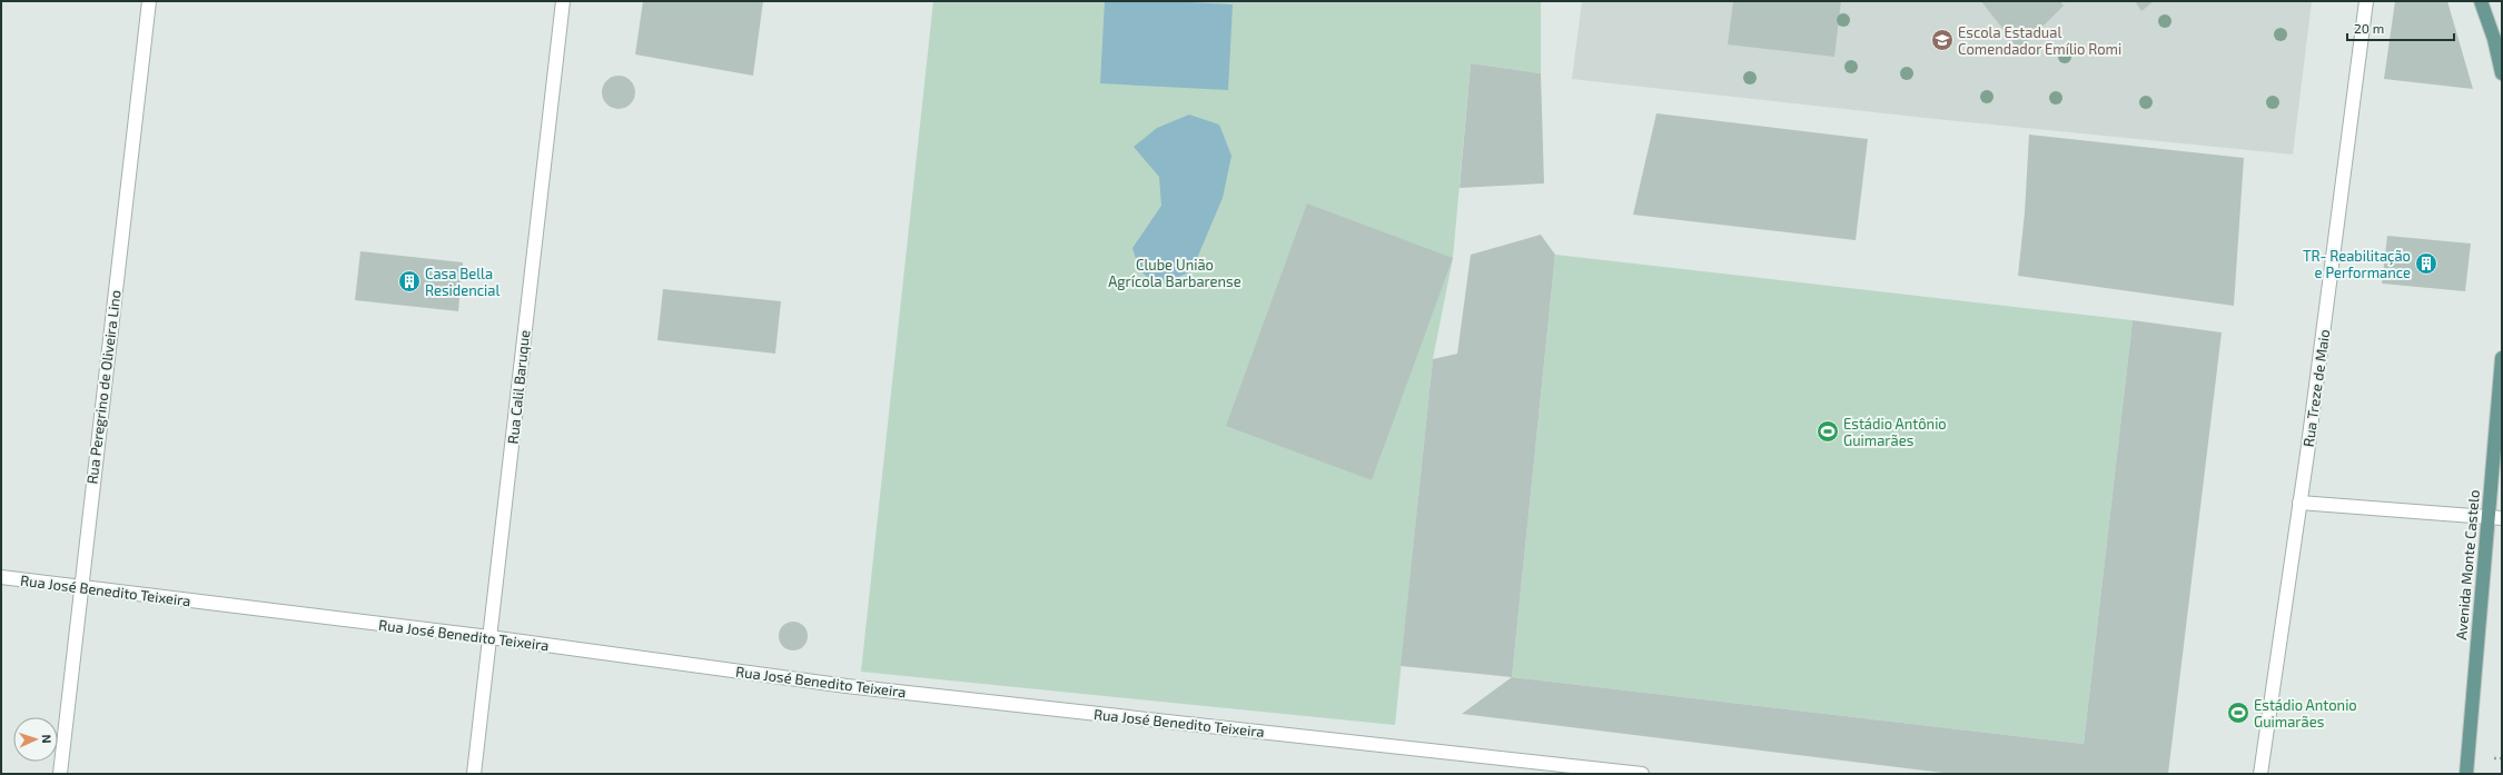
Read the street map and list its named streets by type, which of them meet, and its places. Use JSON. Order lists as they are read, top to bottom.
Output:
{
  "streets": {
    "main road": ["Avenida Monte Castelo"],
    "street": [
      "Rua Peregrino de Oliveira Lino",
      "Rua Calil Baruque",
      "Rua Treze de Maio",
      "Rua José Benedito Teixeira"
    ]
  },
  "crossings": [
    ["Rua Peregrino de Oliveira Lino", "Rua José Benedito Teixeira"],
    ["Rua Calil Baruque", "Rua José Benedito Teixeira"]
  ],
  "parks": ["Clube União Agrícola Barbarense"],
  "places": {
    "school or university": ["Escola Estadual Comendador Emílio Romi"],
    "building": ["TR- Reabilitação e Performance", "Casa Bella Residencial"],
    "sports": ["Estádio Antônio Guimarães", "Estádio Antonio Guimarães"]
  },
  "scale_bar": "20 m",
  "north": "right"
}
